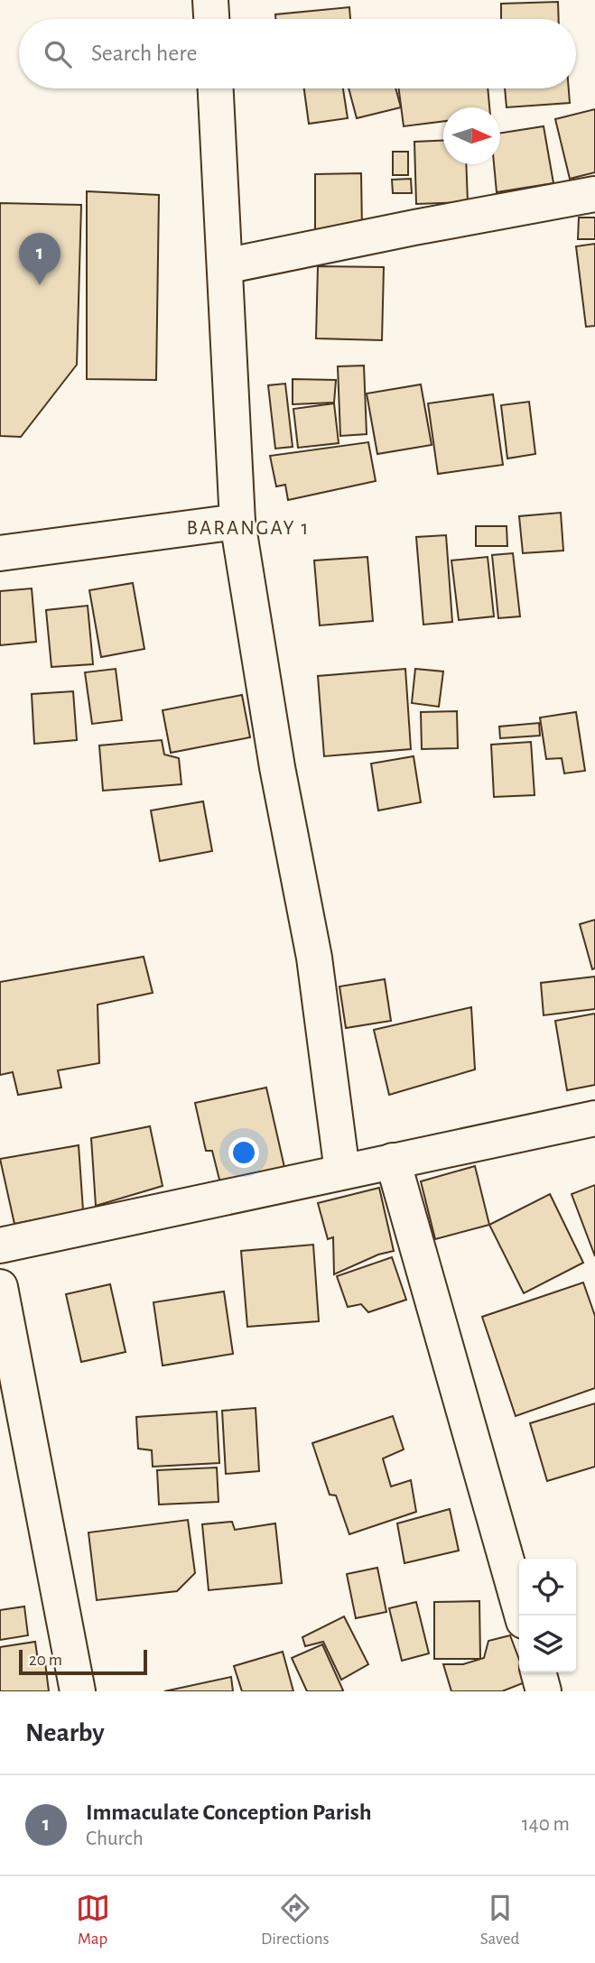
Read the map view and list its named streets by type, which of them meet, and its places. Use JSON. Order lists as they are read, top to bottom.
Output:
{
  "districts": ["BARANGAY 1"],
  "scale_bar": "20 m",
  "north": "right",
  "page": {
    "search": "Search here",
    "pins": "1",
    "scale": "20 m",
    "heading": "Nearby",
    "list": [
      {
        "mark": "1",
        "name": "Immaculate Conception Parish",
        "note": "Church",
        "value": "140 m"
      }
    ],
    "nav": ["Map", "Directions", "Saved"]
  }
}
